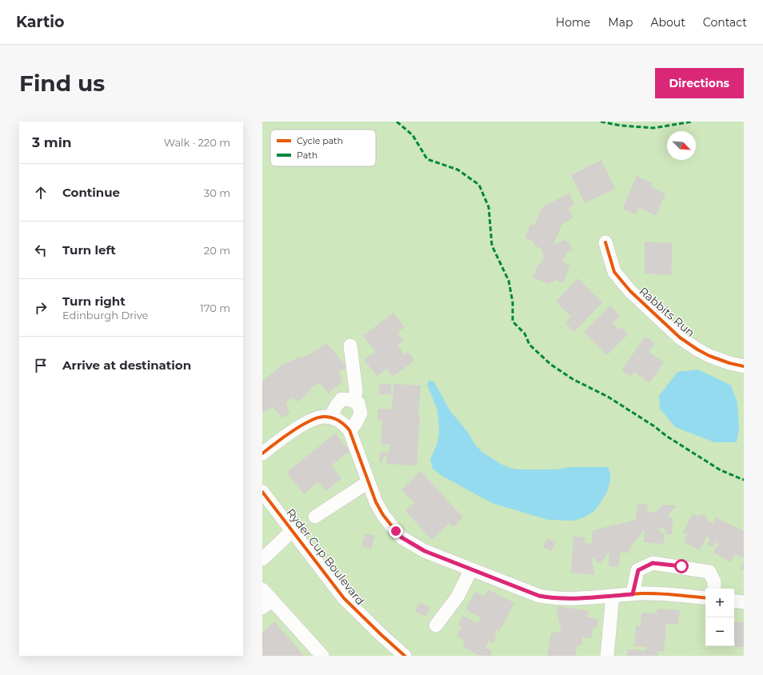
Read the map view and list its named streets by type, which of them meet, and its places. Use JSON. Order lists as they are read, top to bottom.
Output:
{
  "streets": {
    "street": ["Rabbits Run", "Ryder Cup Boulevard"]
  },
  "legend": ["Cycle path", "Path"],
  "north": "bottom right",
  "page": {
    "header": "Kartio",
    "nav": [
      "Home",
      "Map",
      "About",
      "Contact"
    ],
    "buttons": "Directions",
    "title": "Find us",
    "heading": ["3 min", "Walk · 220 m"],
    "list": [
      ["Continue", "30 m"],
      ["Turn left", "20 m"],
      ["Turn right", "Edinburgh Drive", "170 m"],
      "Arrive at destination"
    ],
    "map_buttons": ["+", "−"]
  }
}
